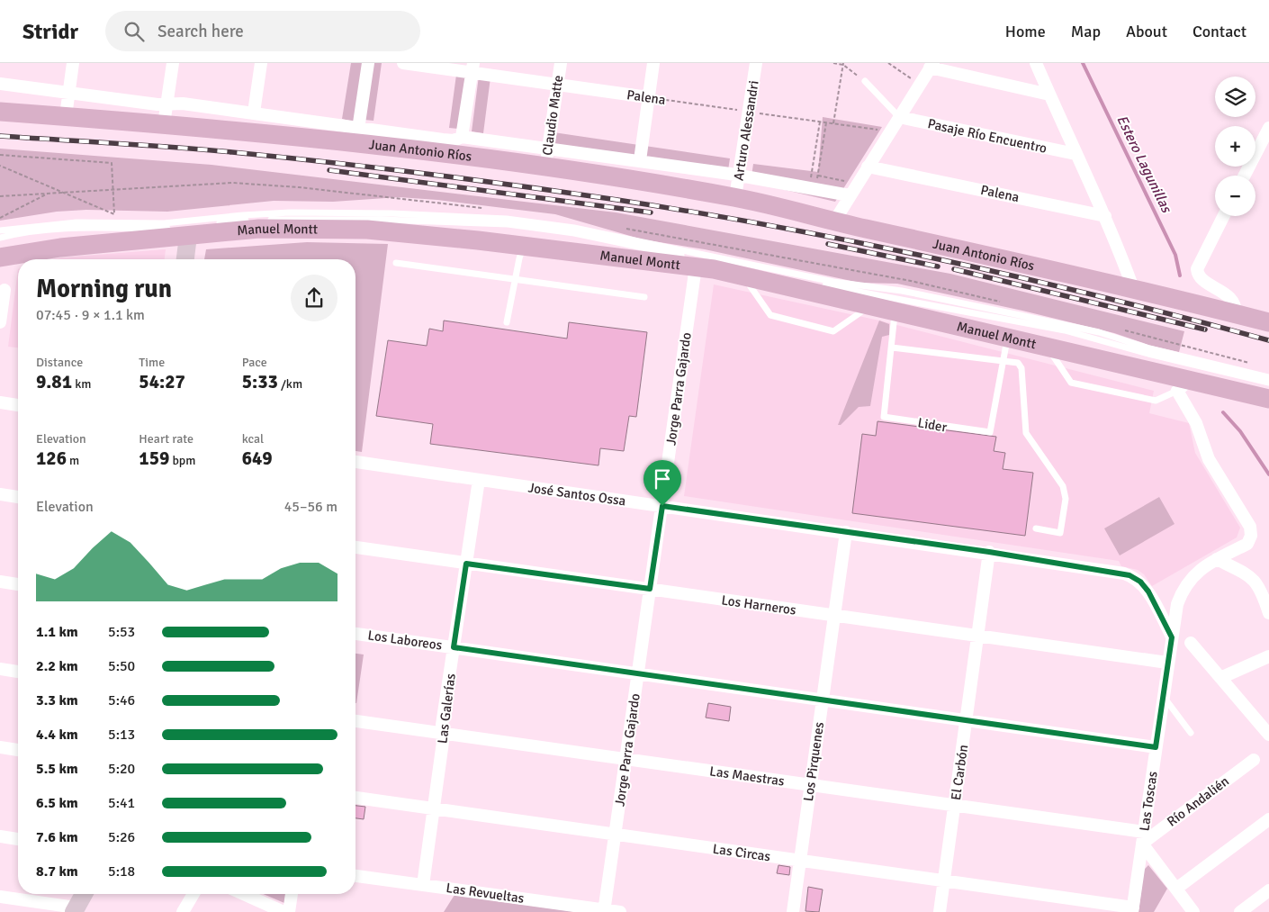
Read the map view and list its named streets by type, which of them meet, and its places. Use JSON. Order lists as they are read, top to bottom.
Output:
{
  "streets": {
    "main road": ["Juan Antonio Ríos", "Manuel Montt"],
    "street": [
      "Palena",
      "Claudio Matte",
      "Arturo Alessandri",
      "Pasaje Río Encuentro",
      "Jorge Parra Gajardo",
      "José Santos Ossa",
      "Los Harneros",
      "Los Laboreos",
      "Las Galerías",
      "Los Pirquenes",
      "El Carbón",
      "Las Maestras",
      "Las Toscas",
      "Río Andalién",
      "Las Circas",
      "Las Revueltas"
    ],
    "lane": ["Lider"]
  },
  "crossings": [
    ["Palena", "Claudio Matte"],
    ["Palena", "Arturo Alessandri"],
    ["Claudio Matte", "Juan Antonio Ríos"],
    ["Arturo Alessandri", "Juan Antonio Ríos"],
    ["Manuel Montt", "Jorge Parra Gajardo"],
    ["Manuel Montt", "Lider"],
    ["Manuel Montt", "Las Toscas"],
    ["Jorge Parra Gajardo", "José Santos Ossa"],
    ["Jorge Parra Gajardo", "Los Harneros"],
    ["Jorge Parra Gajardo", "Los Laboreos"],
    ["Jorge Parra Gajardo", "Las Maestras"],
    ["Jorge Parra Gajardo", "Las Circas"],
    ["Jorge Parra Gajardo", "Las Revueltas"],
    ["José Santos Ossa", "Las Galerías"],
    ["José Santos Ossa", "Los Pirquenes"],
    ["José Santos Ossa", "El Carbón"],
    ["José Santos Ossa", "Las Toscas"],
    ["Los Harneros", "Las Galerías"],
    ["Los Harneros", "Los Pirquenes"],
    ["Los Harneros", "El Carbón"],
    ["Los Harneros", "Las Toscas"],
    ["Los Laboreos", "Las Galerías"],
    ["Los Laboreos", "Los Pirquenes"],
    ["Los Laboreos", "El Carbón"],
    ["Los Laboreos", "Las Toscas"],
    ["Las Galerías", "Las Maestras"],
    ["Las Galerías", "Las Circas"],
    ["Las Galerías", "Las Revueltas"],
    ["Los Pirquenes", "Las Maestras"],
    ["Los Pirquenes", "Las Circas"],
    ["El Carbón", "Las Maestras"],
    ["El Carbón", "Las Circas"],
    ["Las Maestras", "Las Toscas"],
    ["Las Maestras", "Río Andalién"],
    ["Las Toscas", "Río Andalién"],
    ["Las Toscas", "Las Circas"]
  ],
  "water": ["Estero Lagunillas"],
  "page": {
    "header": "Stridr",
    "search": "Search here",
    "nav": [
      "Home",
      "Map",
      "About",
      "Contact"
    ],
    "map_buttons": ["+", "−"],
    "heading": ["Morning run", "07:45 · 9 × 1.1 km"],
    "stats": [
      ["Distance", "9.81 km"],
      ["Time", "54:27"],
      ["Pace", "5:33 /km"],
      ["Elevation", "126 m"],
      ["Heart rate", "159 bpm"],
      ["kcal", "649"]
    ],
    "chart": ["Elevation", "45–56 m"],
    "list": [
      {
        "name": "1.1 km",
        "note": "5:53"
      },
      {
        "name": "2.2 km",
        "note": "5:50"
      },
      {
        "name": "3.3 km",
        "note": "5:46"
      },
      {
        "name": "4.4 km",
        "note": "5:13"
      },
      {
        "name": "5.5 km",
        "note": "5:20"
      },
      {
        "name": "6.5 km",
        "note": "5:41"
      },
      {
        "name": "7.6 km",
        "note": "5:26"
      },
      {
        "name": "8.7 km",
        "note": "5:18"
      }
    ]
  }
}
